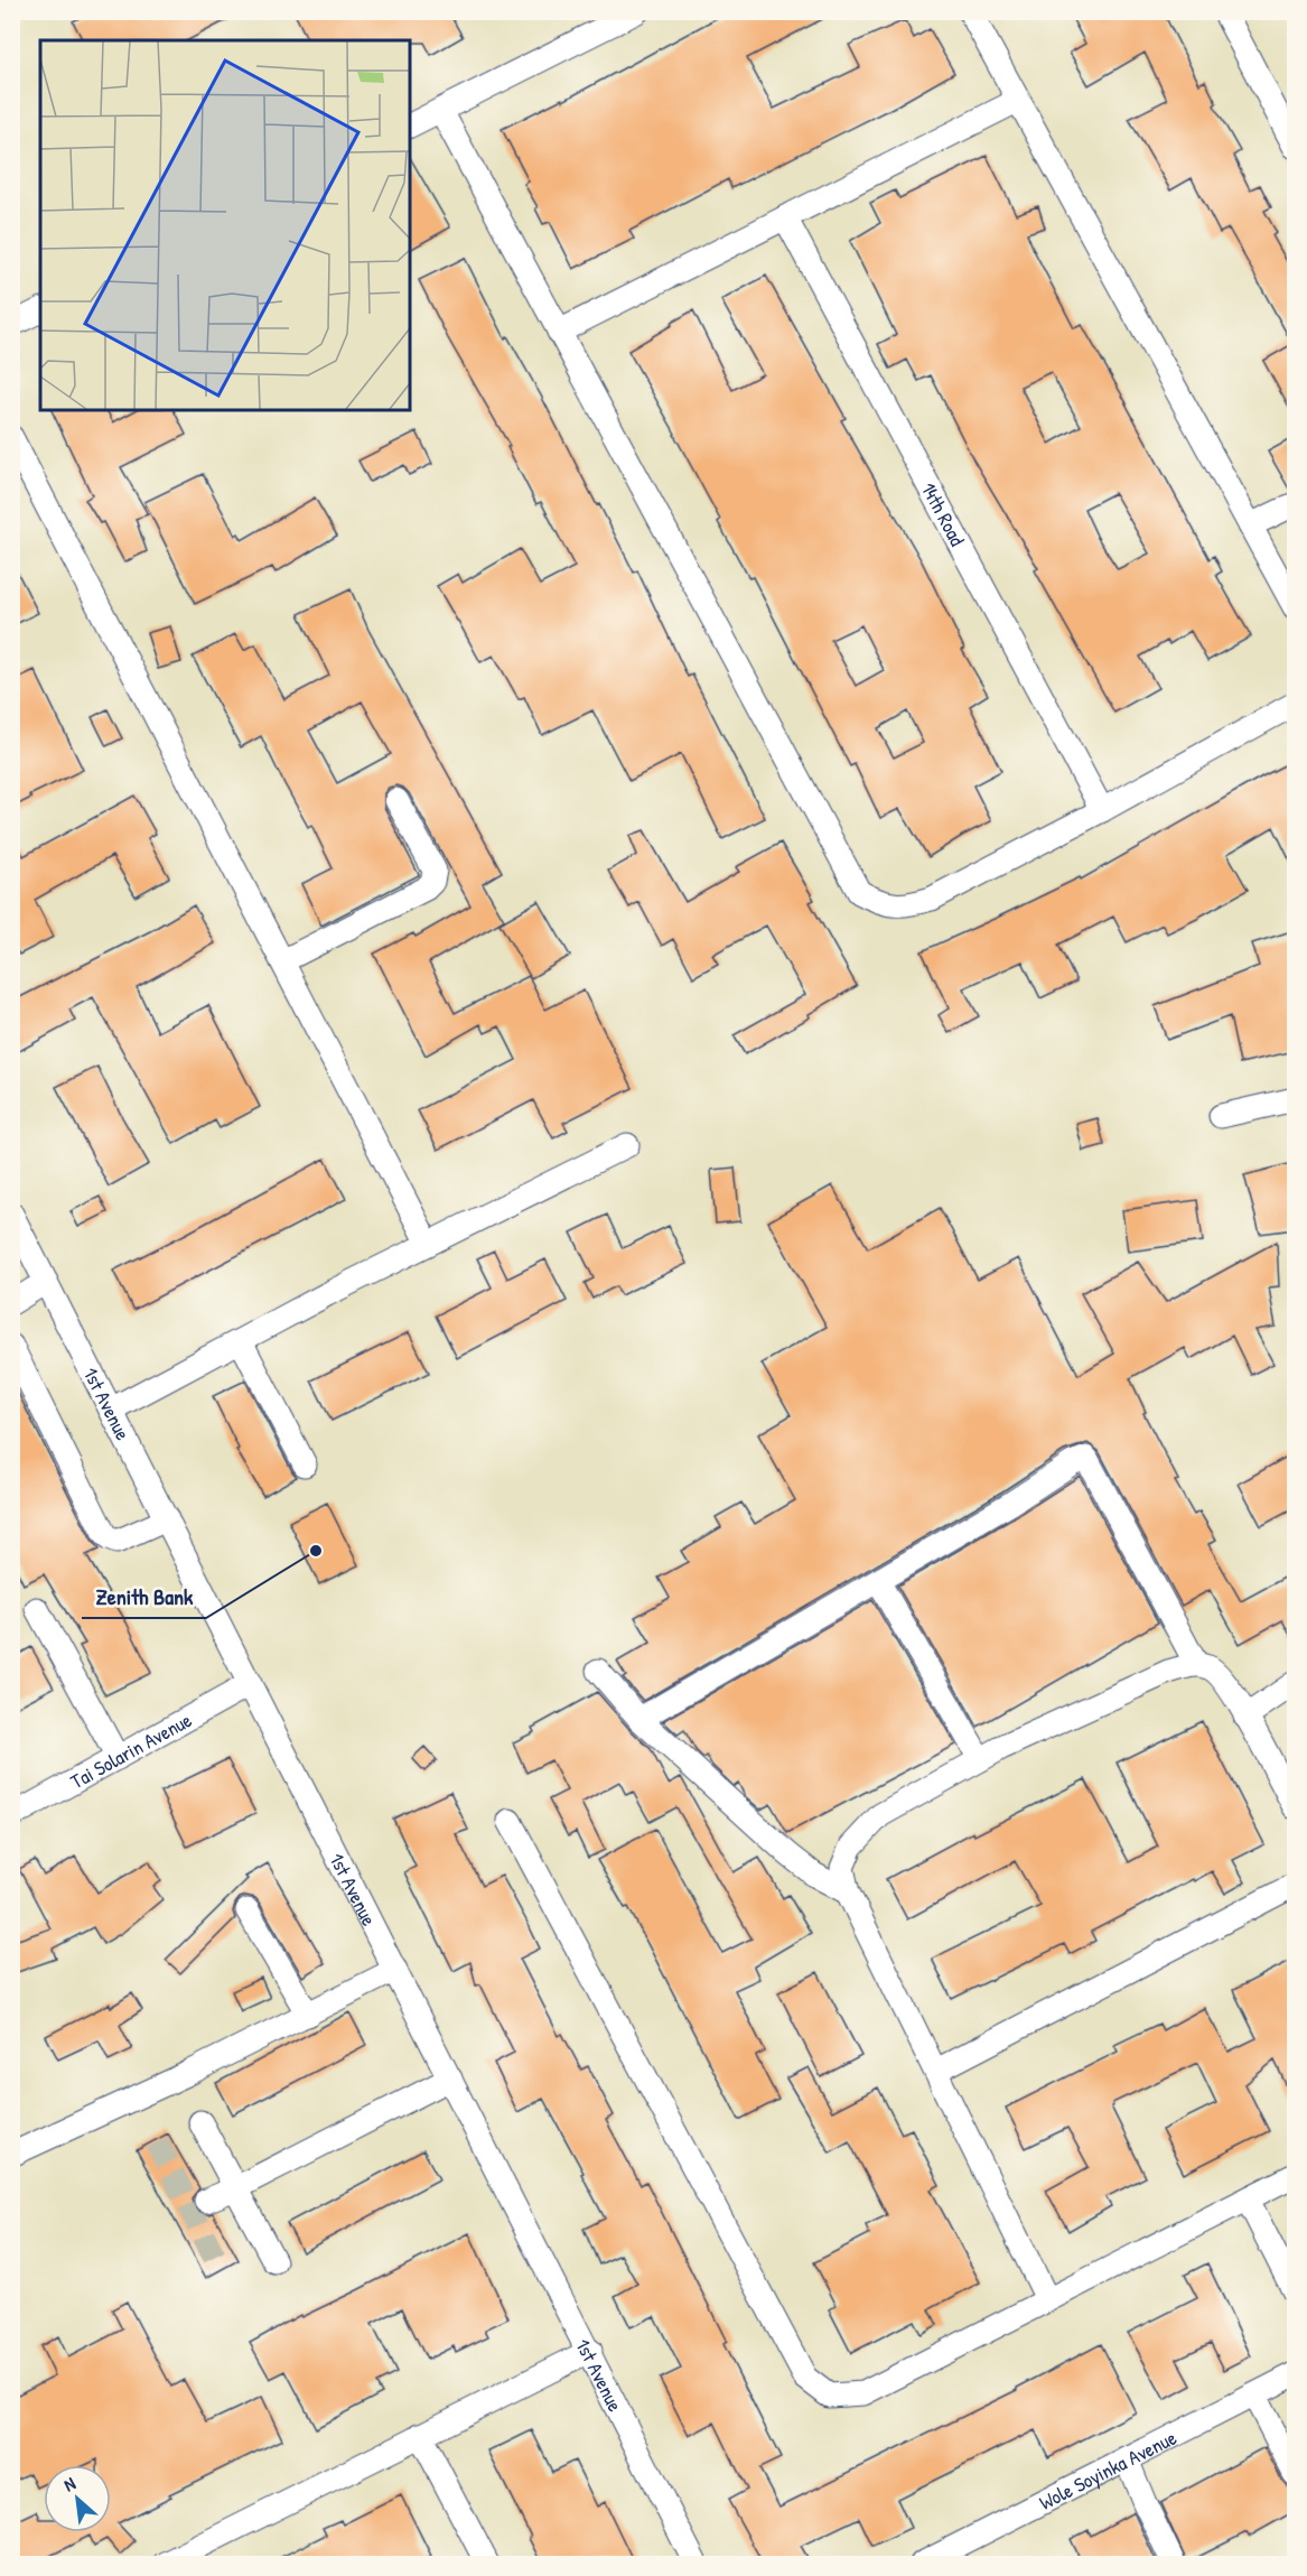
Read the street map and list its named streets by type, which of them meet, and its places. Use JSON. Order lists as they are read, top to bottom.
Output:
{
  "streets": {
    "street": [
      "14th Road",
      "1st Avenue",
      "Tai Solarin Avenue",
      "Wole Soyinka Avenue"
    ]
  },
  "crossings": [
    ["1st Avenue", "Tai Solarin Avenue"]
  ],
  "places": ["Zenith Bank"],
  "north": "top left"
}
